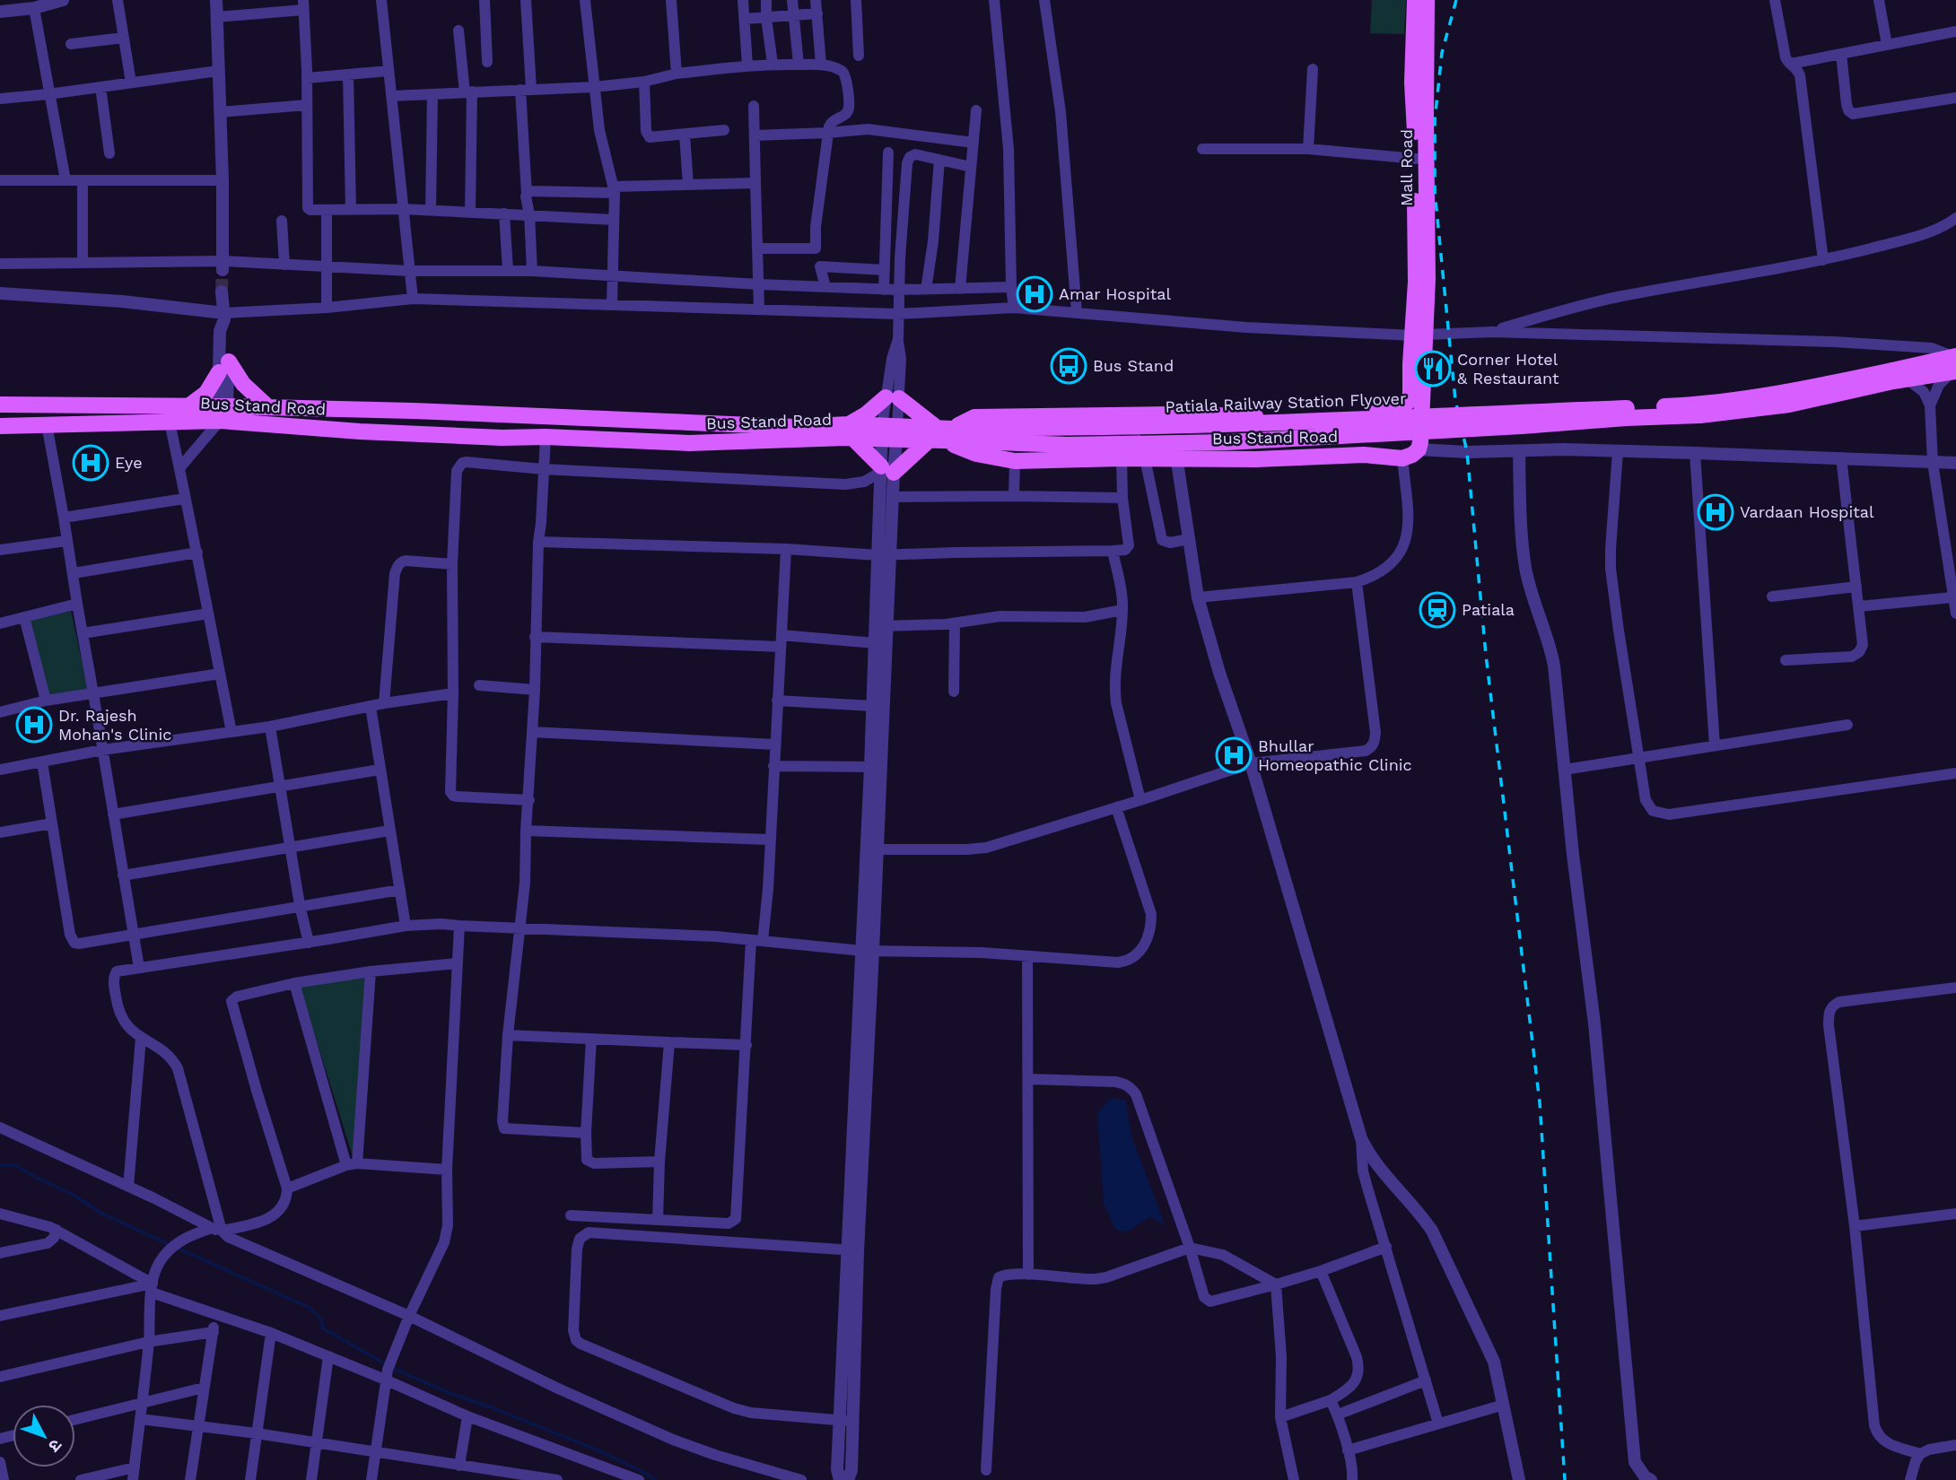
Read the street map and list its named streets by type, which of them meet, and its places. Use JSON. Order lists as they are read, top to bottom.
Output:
{
  "streets": {
    "main road": ["Mall Road", "Bus Stand Road"]
  },
  "crossings": [
    ["Mall Road", "Bus Stand Road"]
  ],
  "places": {
    "hospital": [
      "Amar Hospital",
      "Eye",
      "Vardaan Hospital",
      "Dr. Rajesh Mohan's Clinic",
      "Bhullar Homeopathic Clinic"
    ],
    "bus stop": ["Bus Stand"],
    "restaurant": ["Corner Hotel & Restaurant"],
    "station": ["Patiala"]
  },
  "north": "bottom right"
}
